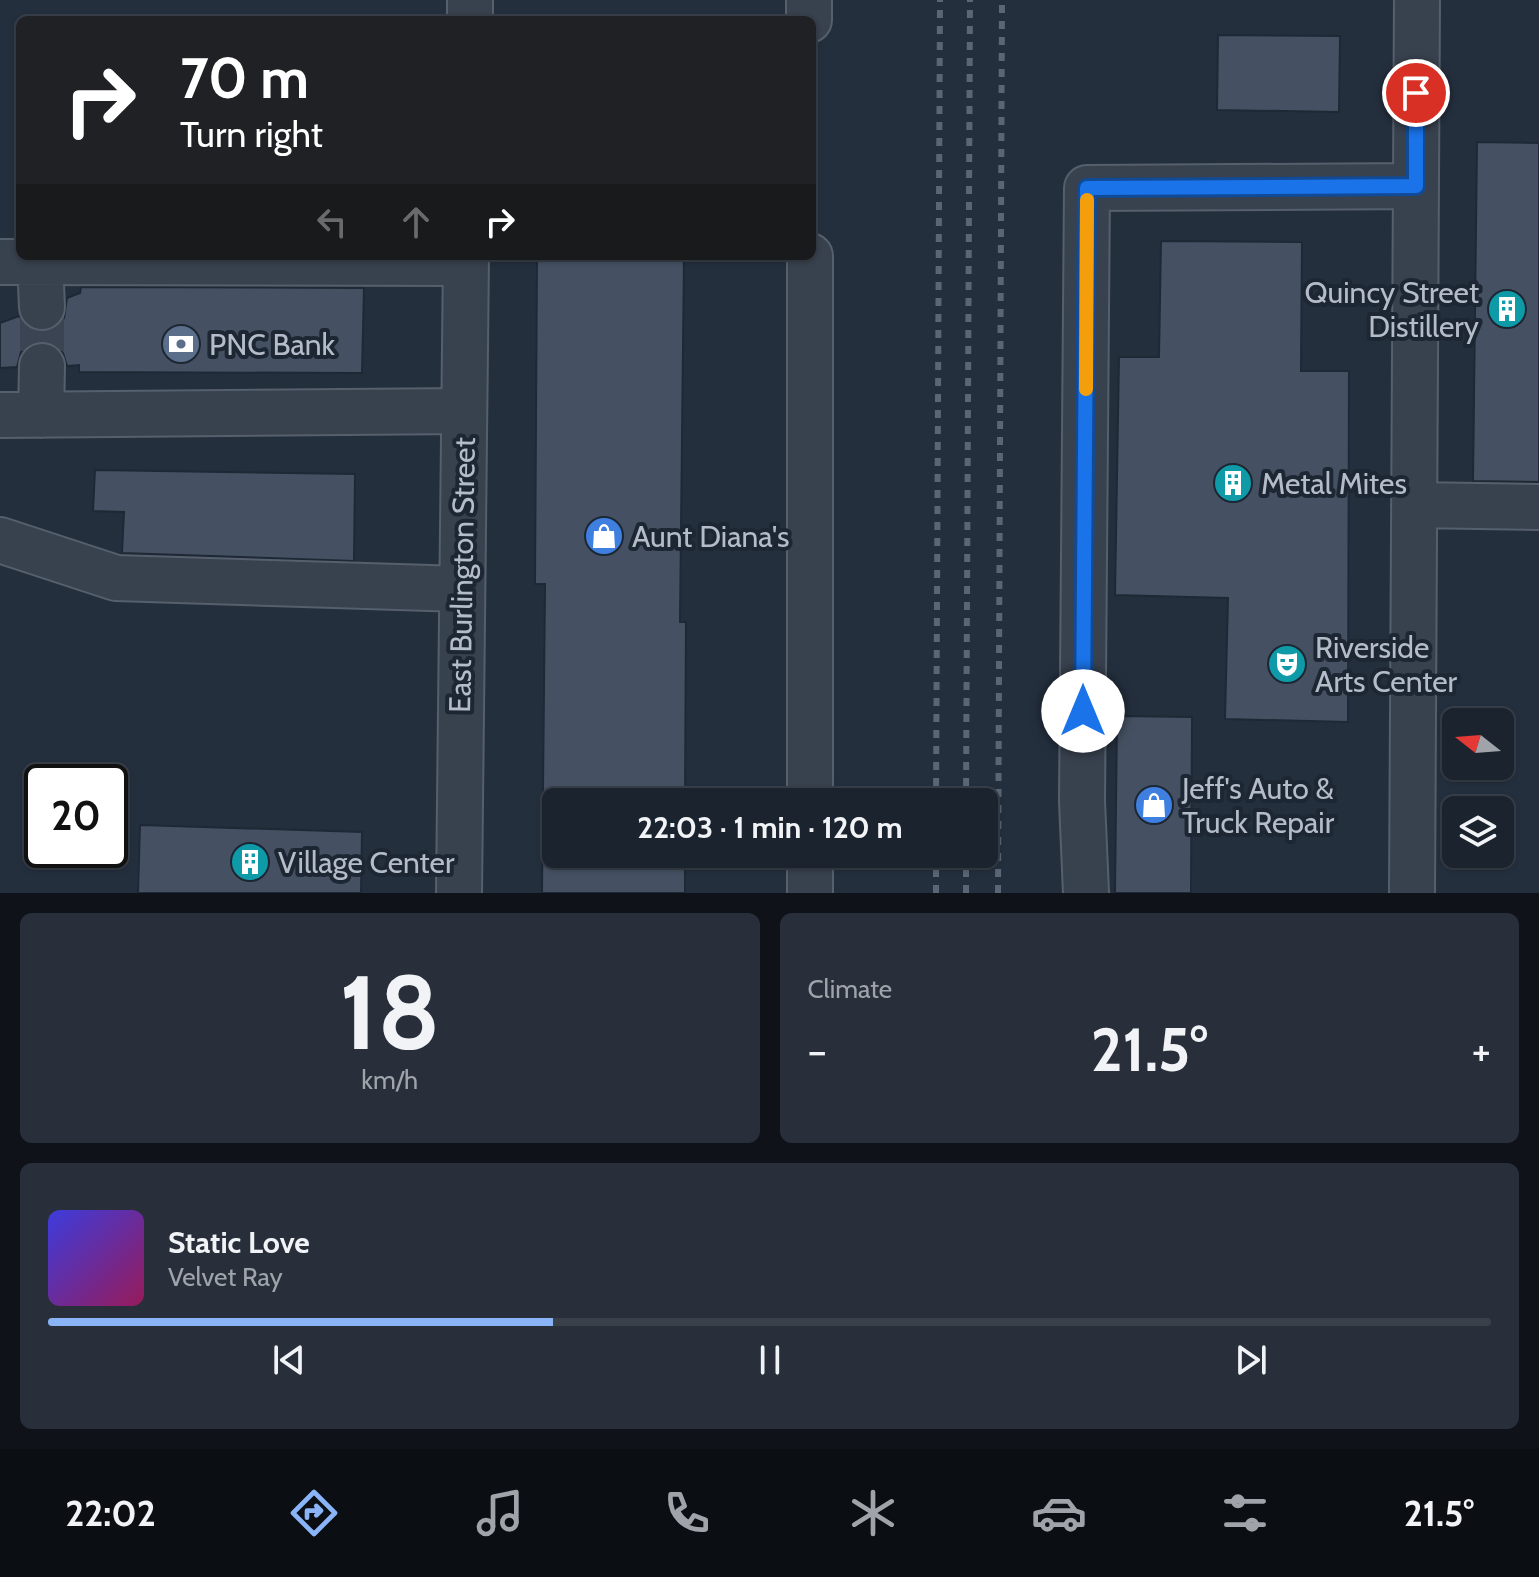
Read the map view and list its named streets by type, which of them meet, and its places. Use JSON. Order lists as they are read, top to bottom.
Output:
{
  "streets": {
    "street": ["East Burlington Street"]
  },
  "places": {
    "building": ["Quincy Street Distillery", "Metal Mites", "Village Center"],
    "bank": ["PNC Bank"],
    "shop": ["Aunt Diana's", "Jeff's Auto & Truck Repair"],
    "theatre": ["Riverside Arts Center"]
  },
  "north": "left",
  "page": {
    "turn": ["70 m", "Turn right"],
    "limit": "20",
    "trip": "22:03 · 1 min · 120 m",
    "tile": [
      ["18", "km/h"],
      "Climate"
    ],
    "heat": ["−", "21.5°", "+"],
    "song": ["Static Love", "Velvet Ray"],
    "tabs": ["22:02", "21.5°"]
  }
}
